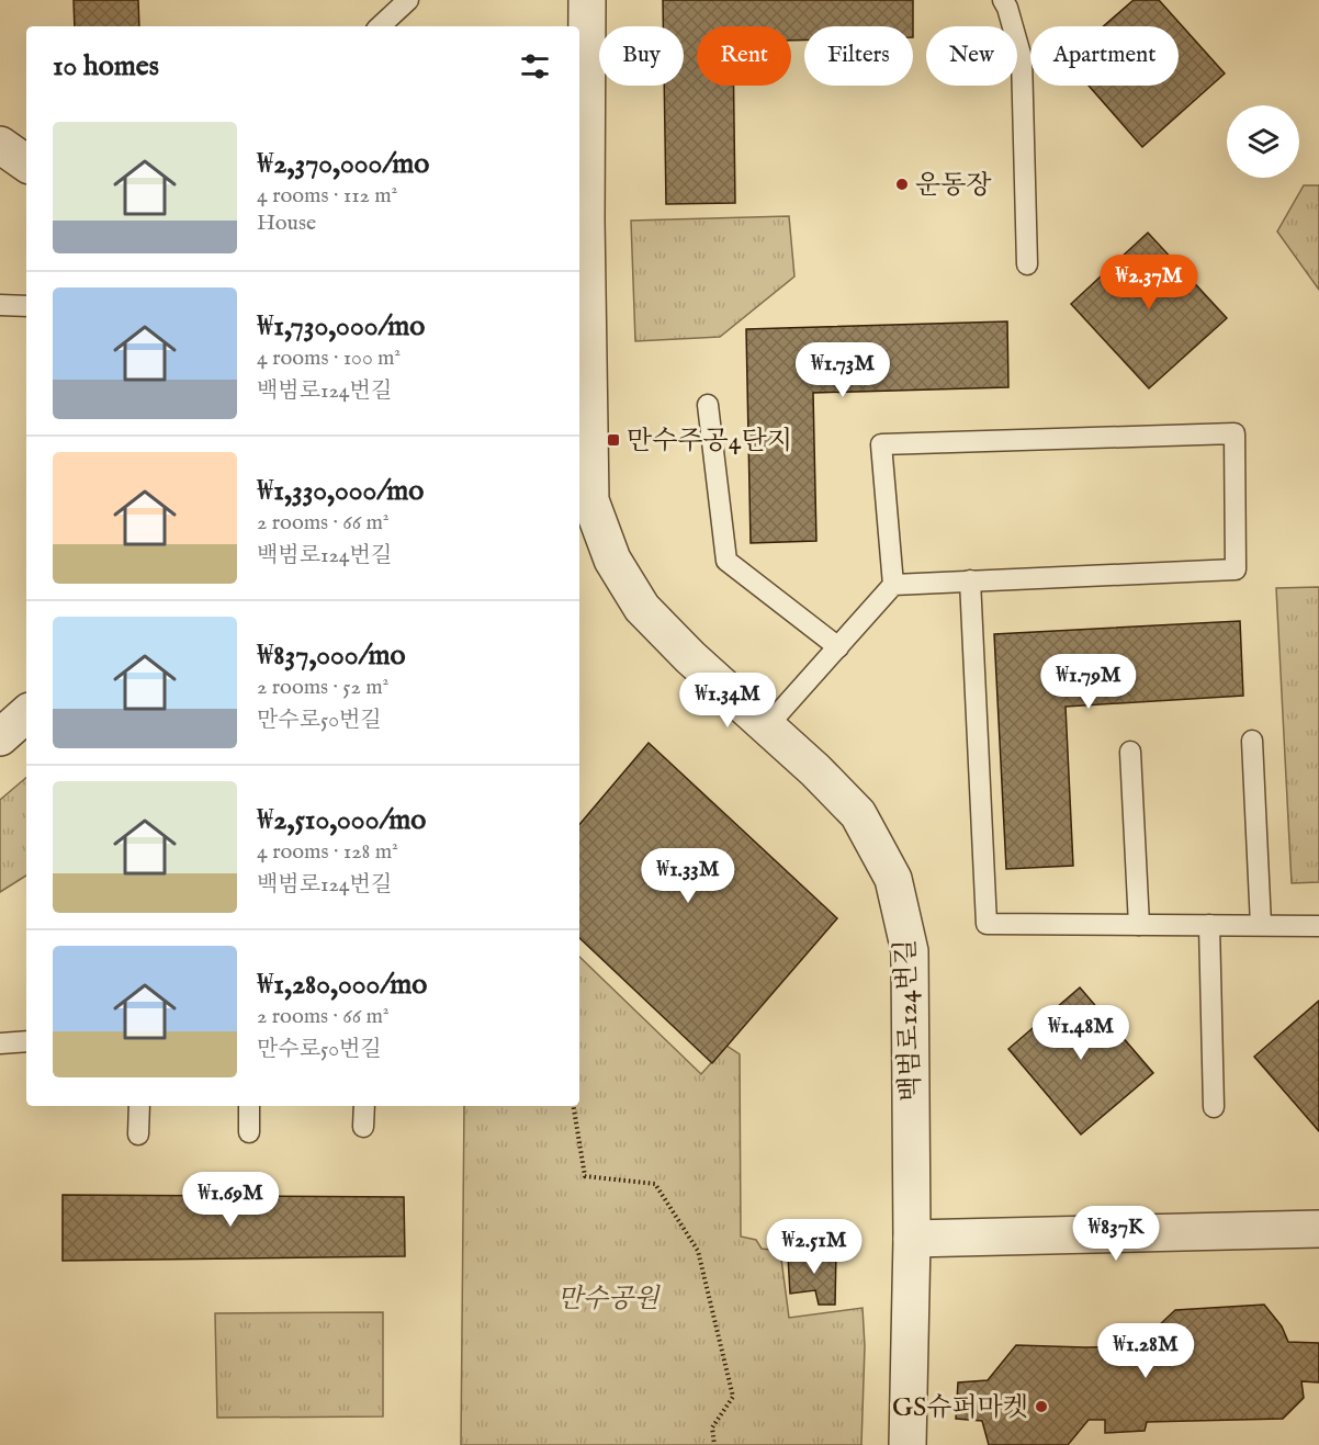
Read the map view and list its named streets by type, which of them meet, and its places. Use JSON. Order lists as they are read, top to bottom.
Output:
{
  "streets": {
    "street": ["백범로124번길"]
  },
  "parks": ["만수공원"],
  "places": {
    "other": ["운동장", "GS슈퍼마켓"],
    "transit": ["만수주공4단지"]
  },
  "page": {
    "chip": [
      "Buy",
      "Rent",
      "Filters",
      "New",
      "Apartment"
    ],
    "heading": "10 homes",
    "list": [
      {
        "name": "₩2,370,000/mo",
        "note": "4 rooms · 112 m² · House"
      },
      {
        "name": "₩1,730,000/mo",
        "note": "4 rooms · 100 m² · 백범로124번길"
      },
      {
        "name": "₩1,330,000/mo",
        "note": "2 rooms · 66 m² · 백범로124번길"
      },
      {
        "name": "₩837,000/mo",
        "note": "2 rooms · 52 m² · 만수로50번길"
      },
      {
        "name": "₩2,510,000/mo",
        "note": "4 rooms · 128 m² · 백범로124번길"
      },
      {
        "name": "₩1,280,000/mo",
        "note": "2 rooms · 66 m² · 만수로50번길"
      }
    ],
    "price": [
      "₩2.37M",
      "₩1.73M",
      "₩1.79M",
      "₩1.34M",
      "₩1.33M",
      "₩1.48M",
      "₩1.69M",
      "₩837K",
      "₩2.51M",
      "₩1.28M"
    ]
  }
}
